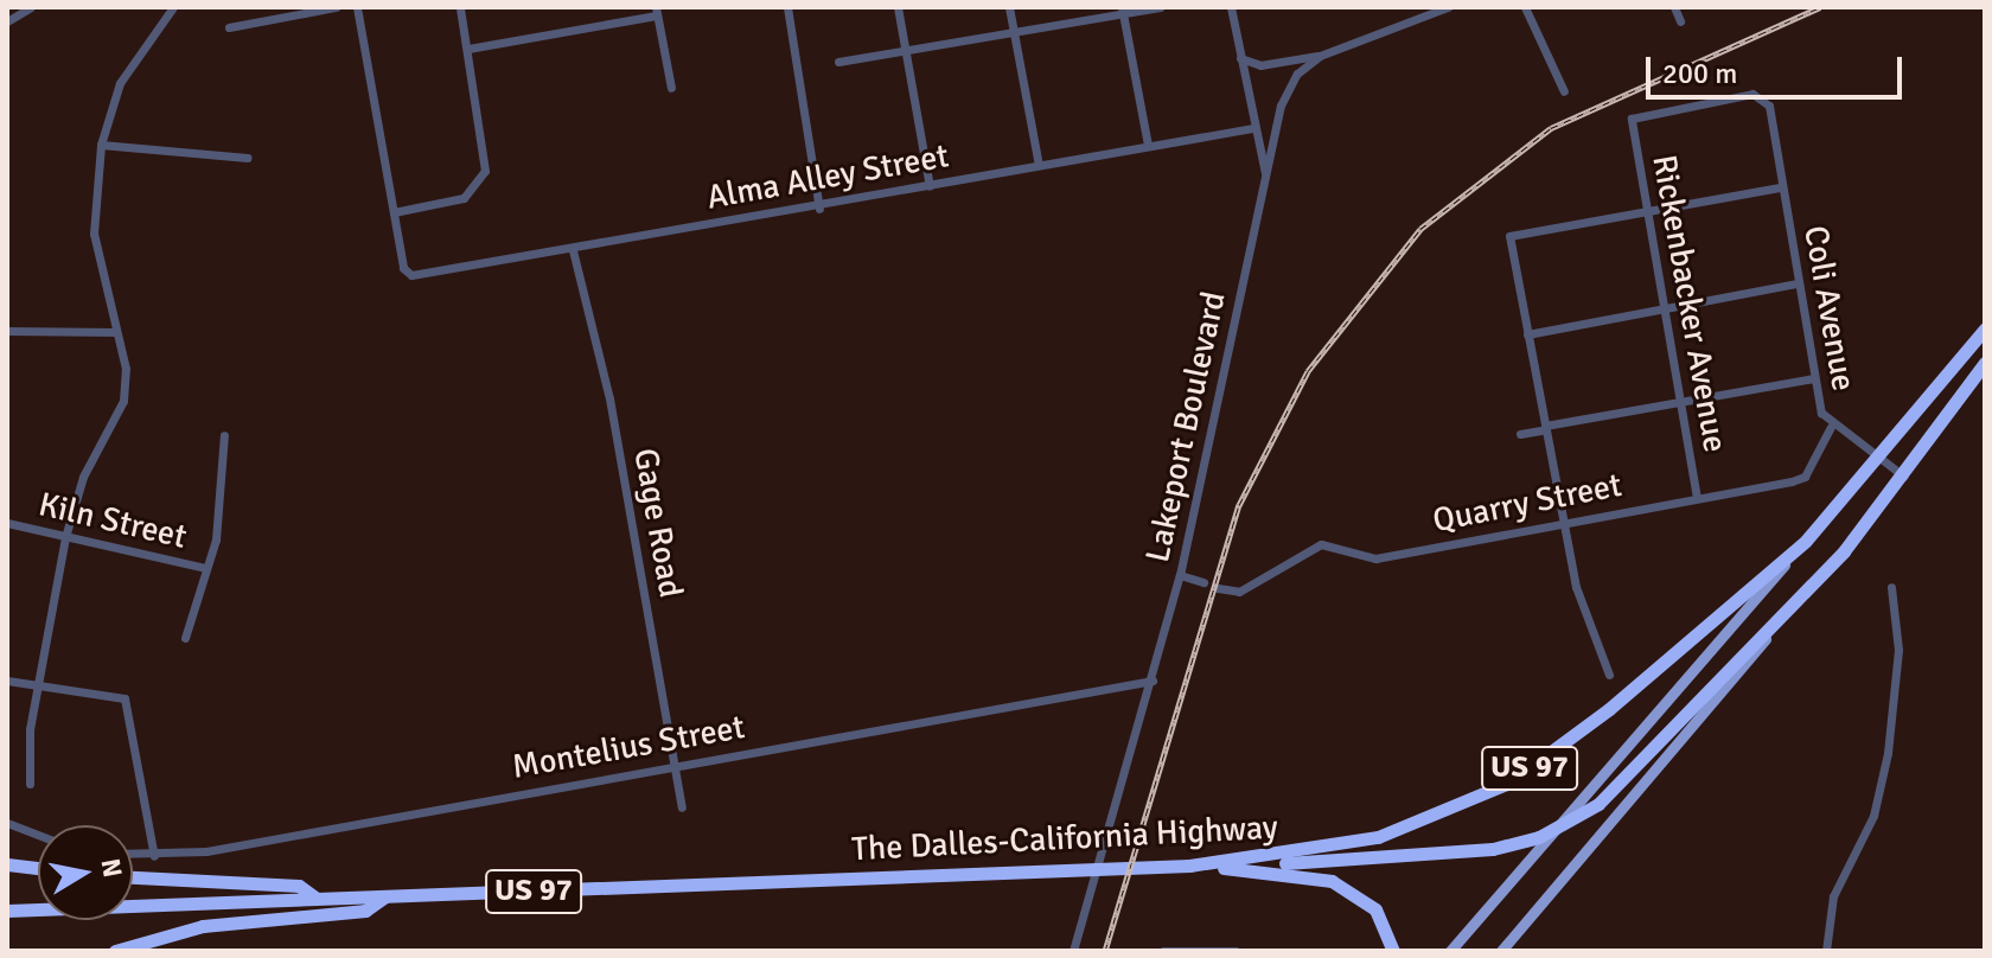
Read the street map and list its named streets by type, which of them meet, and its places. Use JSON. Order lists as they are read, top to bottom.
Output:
{
  "streets": {
    "highway": ["US 97", "The Dalles-California Highway"],
    "street": [
      "Alma Alley Street",
      "Rickenbacker Avenue",
      "Coli Avenue",
      "Lakeport Boulevard",
      "Quarry Street",
      "Kiln Street",
      "Gage Road",
      "Montelius Street"
    ]
  },
  "crossings": [
    ["Alma Alley Street", "Gage Road"],
    ["Rickenbacker Avenue", "Coli Avenue"],
    ["Rickenbacker Avenue", "Quarry Street"],
    ["Coli Avenue", "Quarry Street"],
    ["Coli Avenue", "US 97"],
    ["Coli Avenue", "The Dalles-California Highway"],
    ["Lakeport Boulevard", "Montelius Street"],
    ["Gage Road", "Montelius Street"],
    ["US 97", "The Dalles-California Highway"]
  ],
  "scale_bar": "200 m",
  "north": "right"
}
